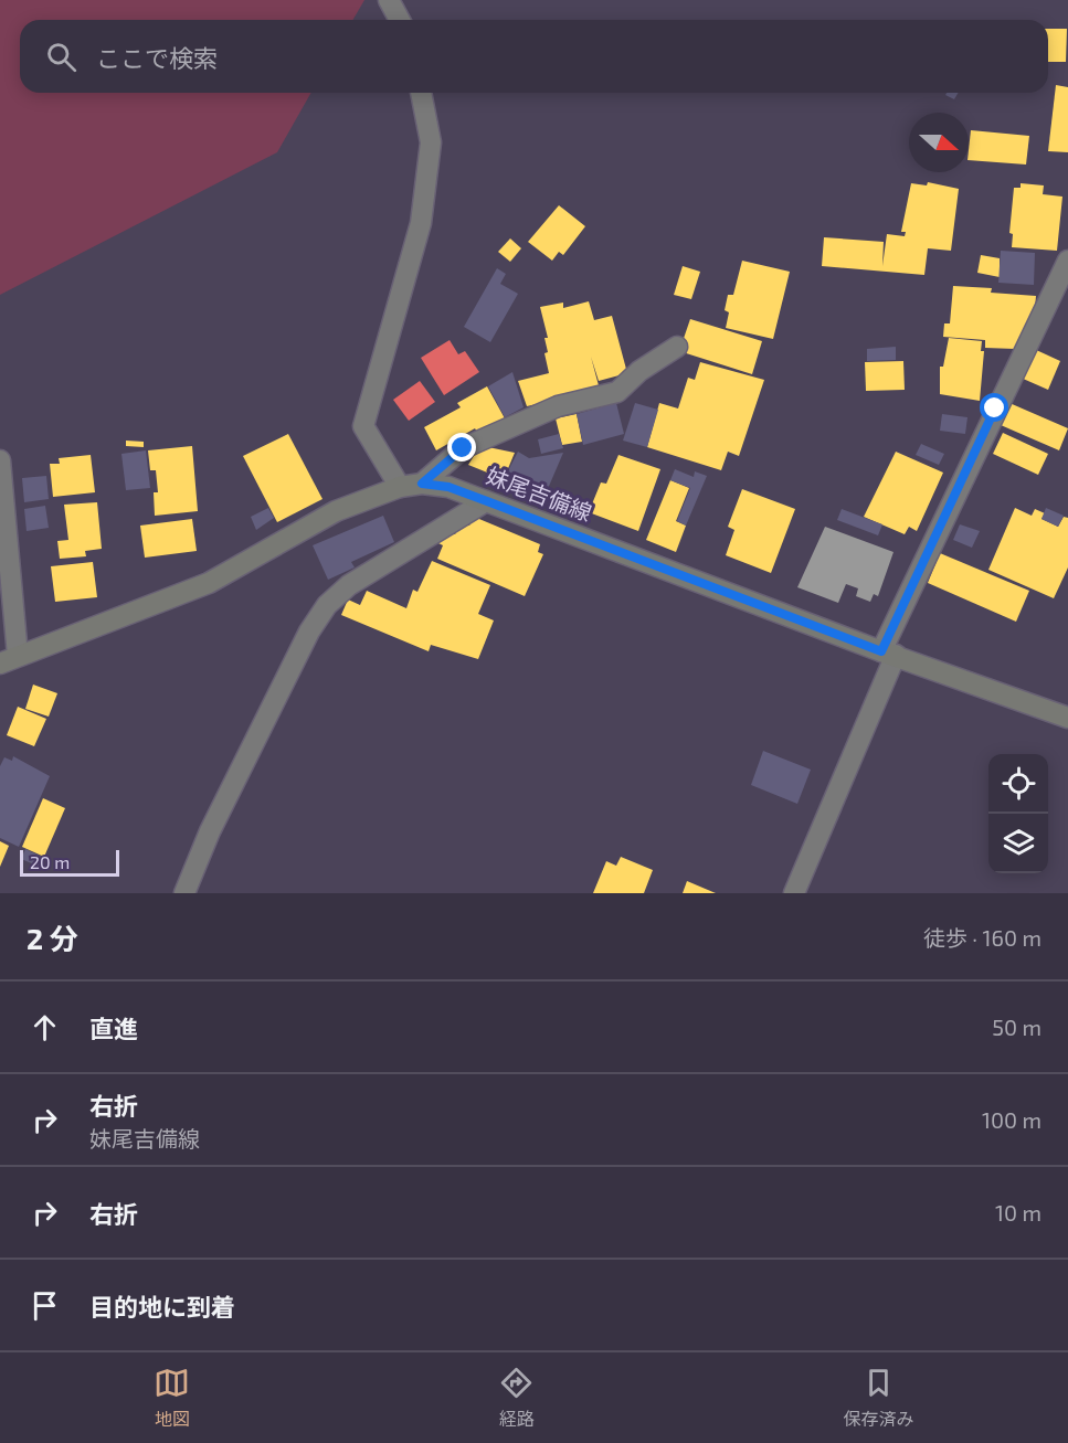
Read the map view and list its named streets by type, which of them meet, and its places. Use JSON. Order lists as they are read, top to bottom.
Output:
{
  "streets": {
    "main road": ["妹尾吉備線"]
  },
  "scale_bar": "20 m",
  "north": "right",
  "page": {
    "search": "ここで検索",
    "scale": "20 m",
    "heading": ["2 分", "徒歩 · 160 m"],
    "list": [
      ["直進", "50 m"],
      ["右折", "妹尾吉備線", "100 m"],
      ["右折", "10 m"],
      "目的地に到着"
    ],
    "nav": ["地図", "経路", "保存済み"]
  }
}
